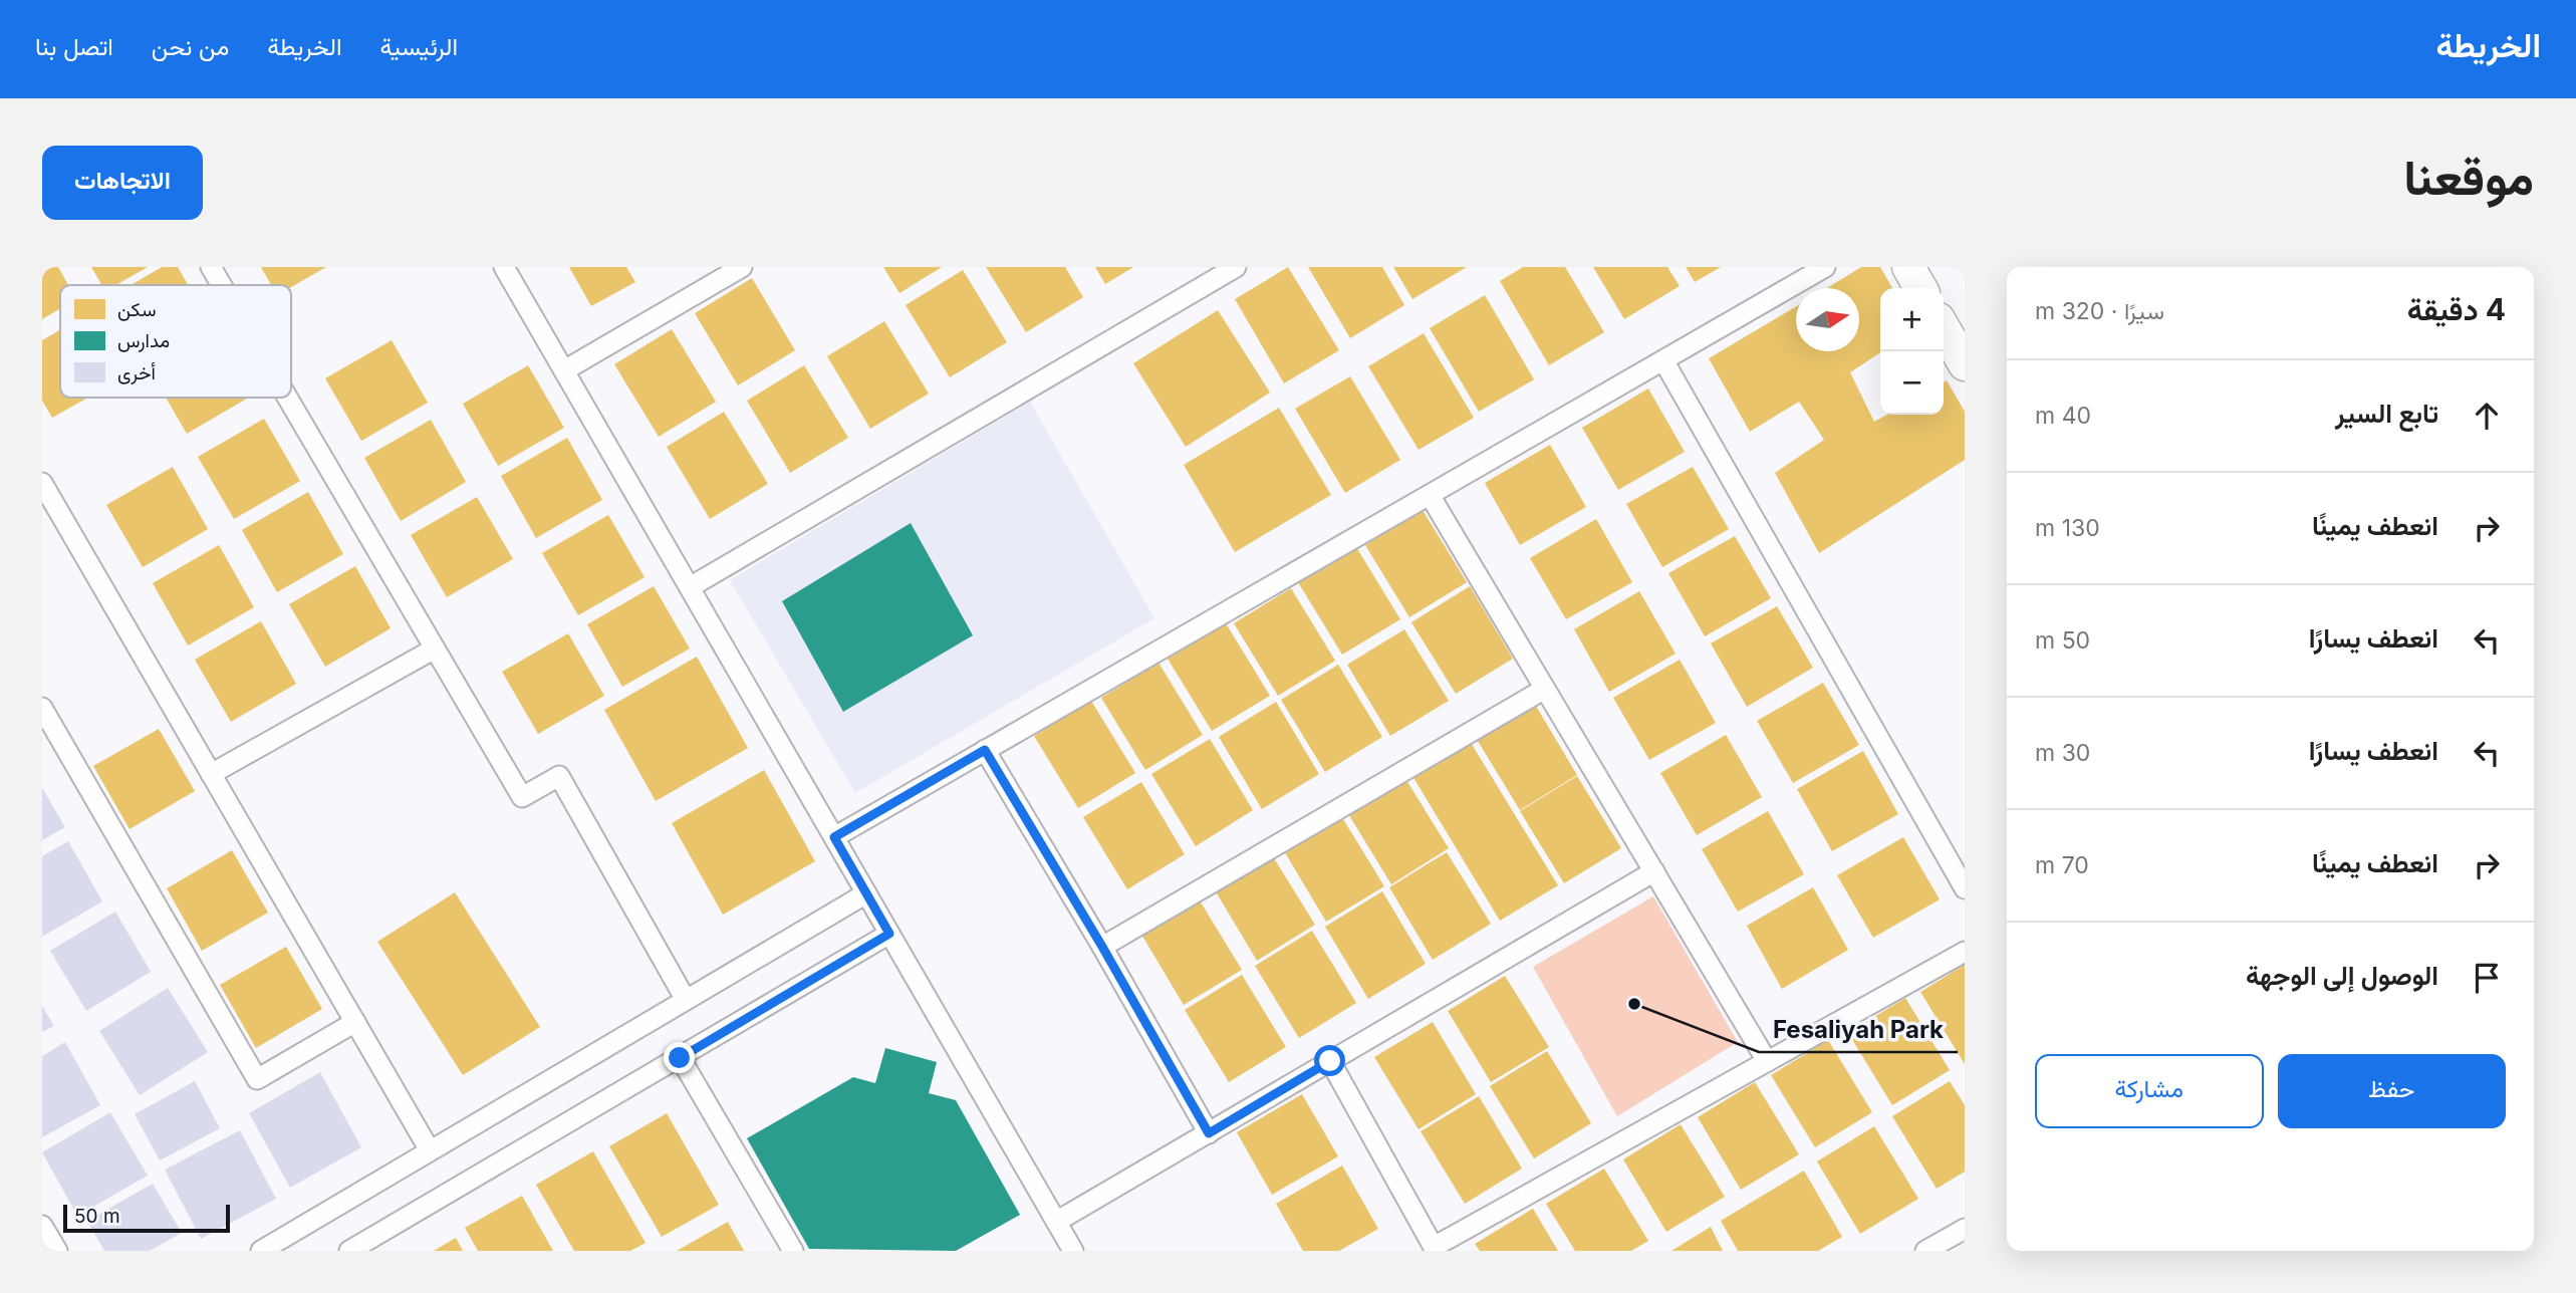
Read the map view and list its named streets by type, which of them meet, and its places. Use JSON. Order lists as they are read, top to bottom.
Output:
{
  "places": ["Fesaliyah Park"],
  "legend": ["سكن", "مدارس", "أخرى"],
  "scale_bar": "50 m",
  "north": "right",
  "page": {
    "header": "الخريطة",
    "nav": [
      "الرئيسية",
      "الخريطة",
      "من نحن",
      "اتصل بنا"
    ],
    "title": "موقعنا",
    "buttons": [
      "الاتجاهات",
      ["حفظ", "مشاركة"]
    ],
    "heading": ["4 دقيقة", "سيرًا · 320 m"],
    "map_buttons": ["+", "−"],
    "list": [
      ["تابع السير", "40 m"],
      ["انعطف يمينًا", "130 m"],
      ["انعطف يسارًا", "50 m"],
      ["انعطف يسارًا", "30 m"],
      ["انعطف يمينًا", "70 m"],
      "الوصول إلى الوجهة"
    ],
    "scale": "50 m"
  }
}
